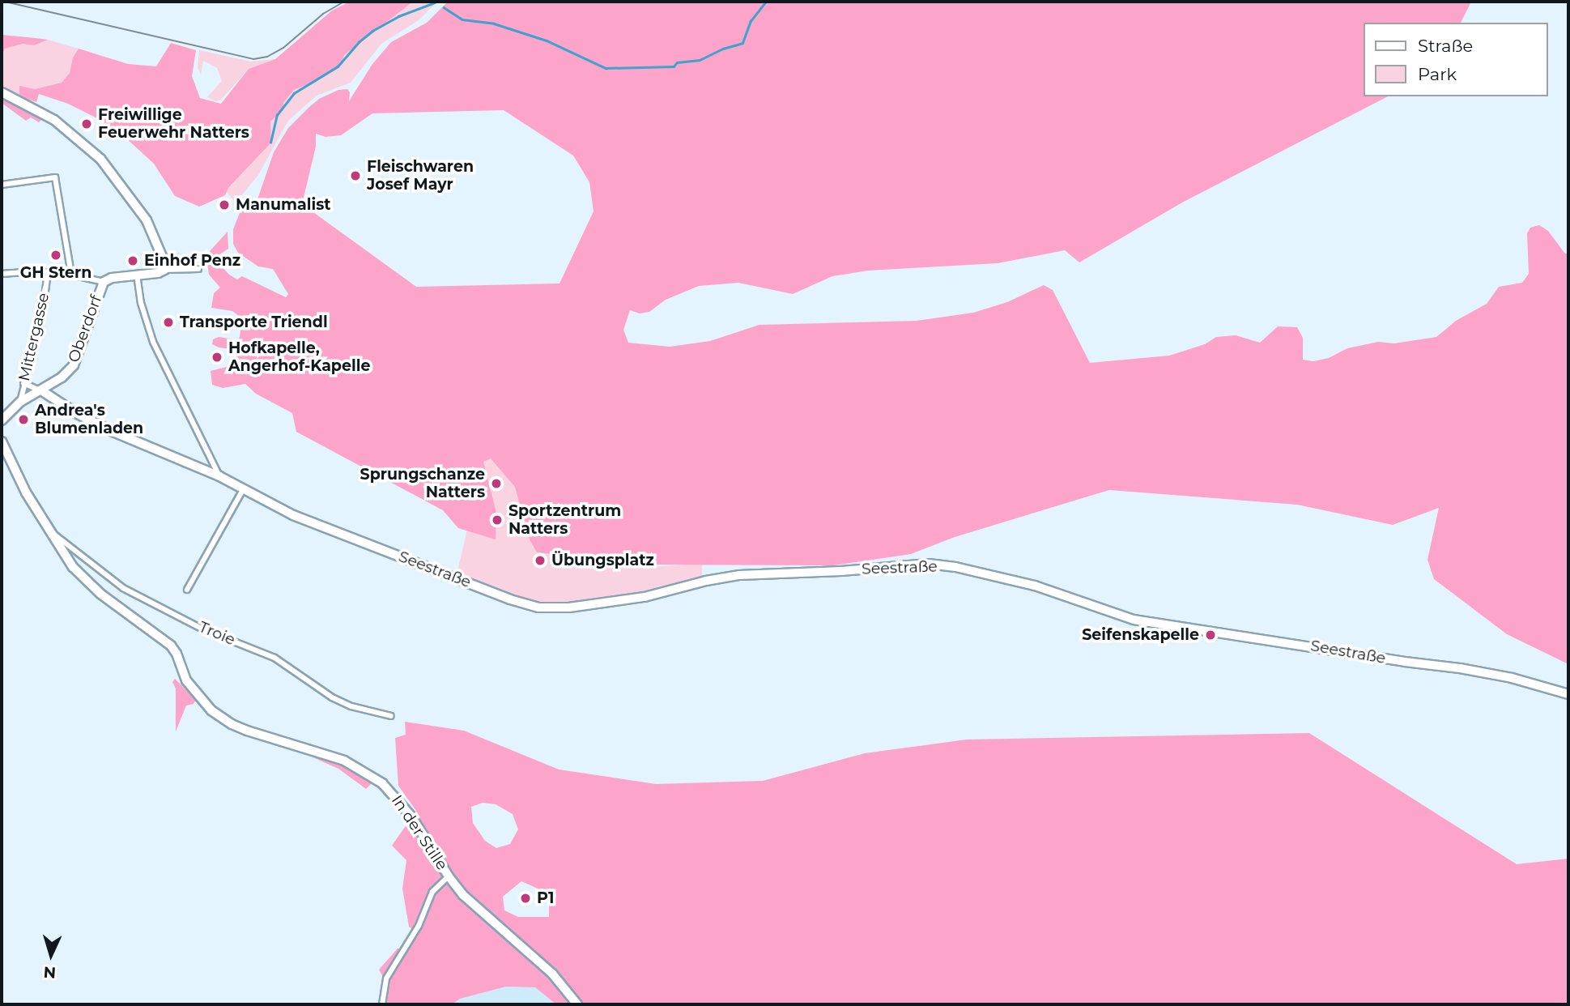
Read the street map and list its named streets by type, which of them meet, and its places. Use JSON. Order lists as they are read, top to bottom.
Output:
{
  "streets": {
    "street": [
      "Oberdorf",
      "Mittergasse",
      "Seestraße",
      "Troie",
      "In der Stille"
    ]
  },
  "crossings": [
    ["Oberdorf", "Mittergasse"],
    ["Oberdorf", "Seestraße"],
    ["Troie", "In der Stille"]
  ],
  "places": [
    "Freiwillige Feuerwehr Natters",
    "Fleischwaren Josef Mayr",
    "Manumalist",
    "GH Stern",
    "Einhof Penz",
    "Transporte Triendl",
    "Hofkapelle, Angerhof-Kapelle",
    "Andrea's Blumenladen",
    "Sprungschanze Natters",
    "Sportzentrum Natters",
    "Übungsplatz",
    "Seifenskapelle",
    "P1"
  ],
  "legend": ["Straße", "Park"],
  "north": "bottom"
}
